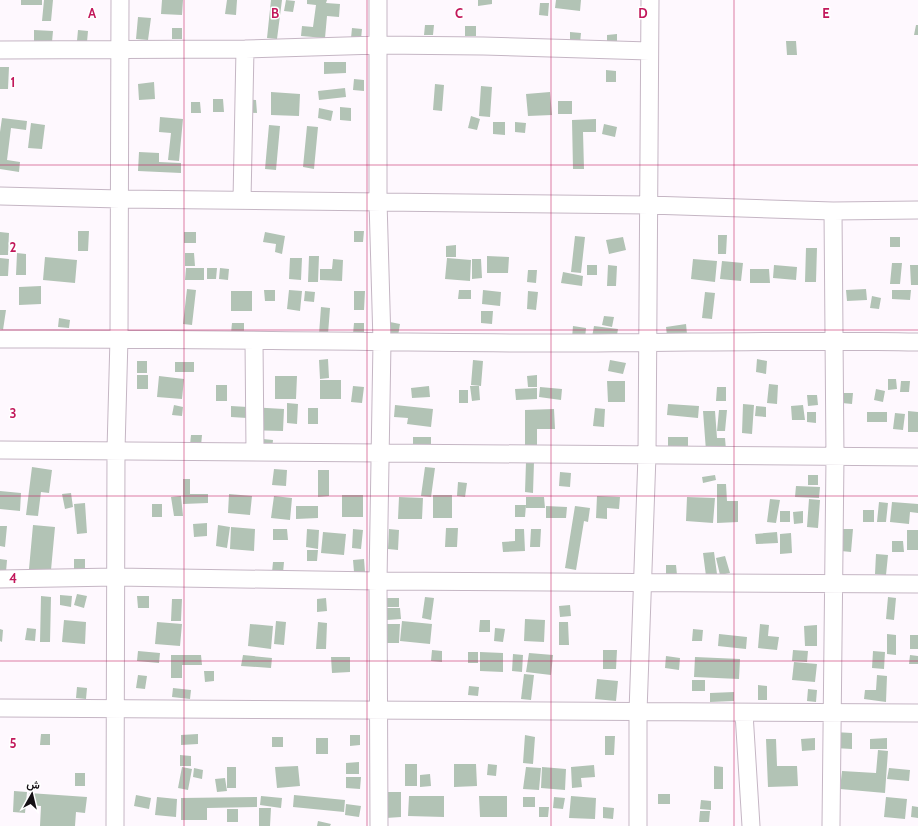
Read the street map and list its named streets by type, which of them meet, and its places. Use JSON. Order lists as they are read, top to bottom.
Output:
{
  "north": "top",
  "grid": {
    "columns": [
      "A",
      "B",
      "C",
      "D",
      "E"
    ],
    "rows": [
      "1",
      "2",
      "3",
      "4",
      "5"
    ]
  }
}
